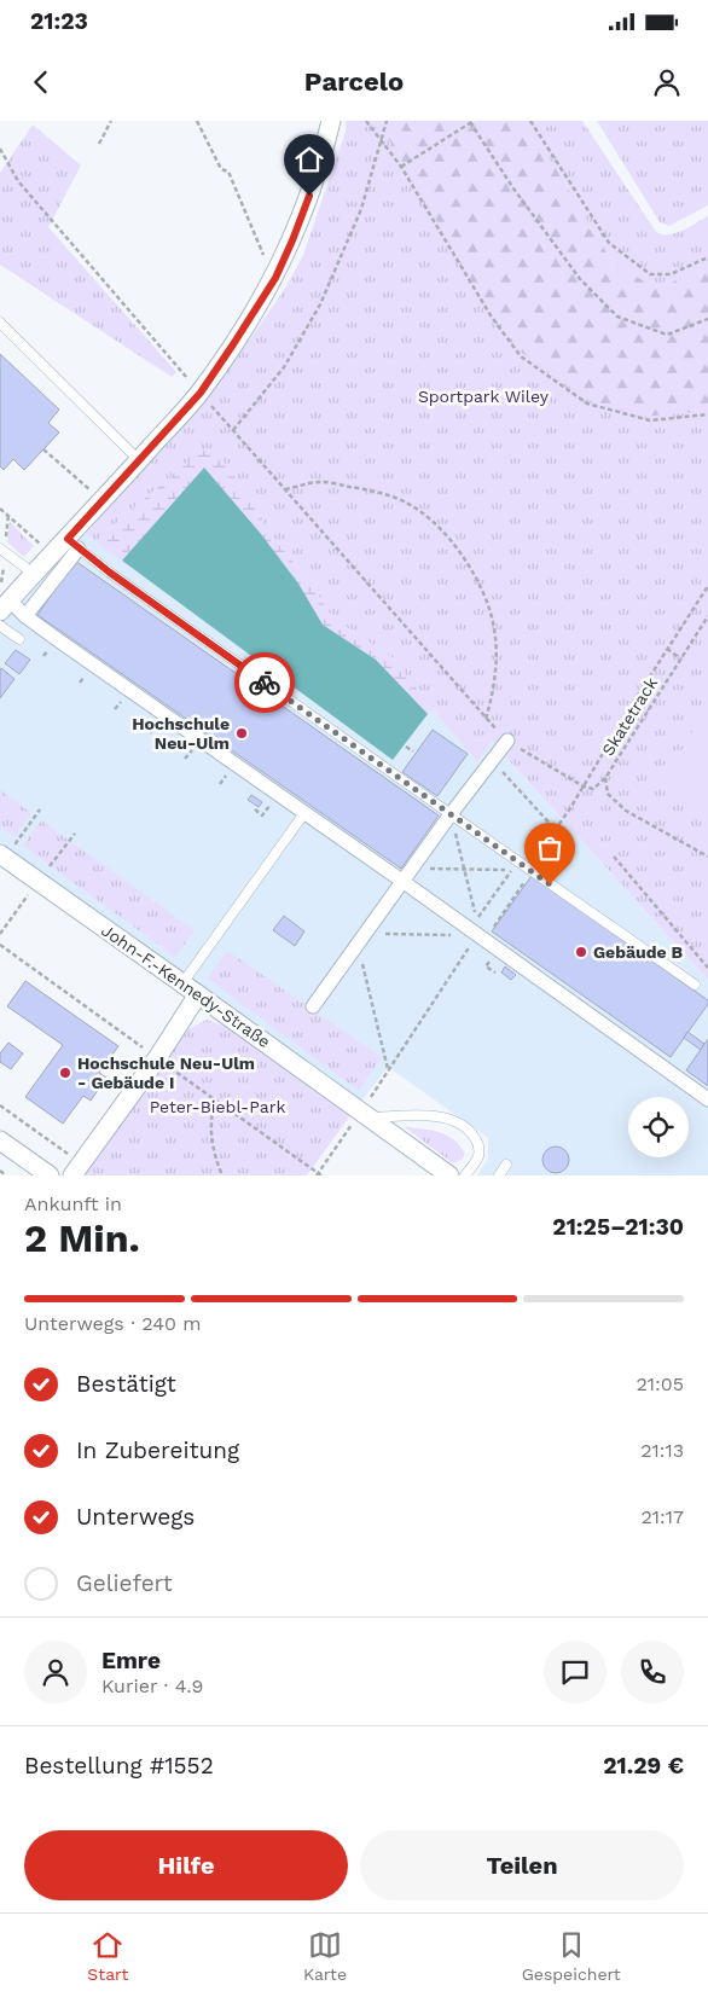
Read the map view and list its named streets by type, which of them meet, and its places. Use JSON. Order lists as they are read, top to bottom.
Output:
{
  "streets": {
    "street": ["John-F.-Kennedy-Straße"],
    "path": ["Skatetrack"]
  },
  "parks": ["Sportpark Wiley", "Peter-Biebl-Park"],
  "places": ["Hochschule Neu-Ulm", "Gebäude B", "Hochschule Neu-Ulm - Gebäude I"],
  "page": {
    "status": "21:23",
    "header": "Parcelo",
    "heading": ["2 Min.", "Ankunft in", "21:25–21:30"],
    "panel": [
      "Emre",
      "Kurier · 4.9",
      "Bestellung #1552",
      "21.29 €"
    ],
    "bar": "Unterwegs · 240 m",
    "list": [
      ["Bestätigt", "21:05"],
      ["In Zubereitung", "21:13"],
      ["Unterwegs", "21:17"],
      "Geliefert"
    ],
    "buttons": ["Hilfe", "Teilen"],
    "tabs": ["Start", "Karte", "Gespeichert"]
  }
}
